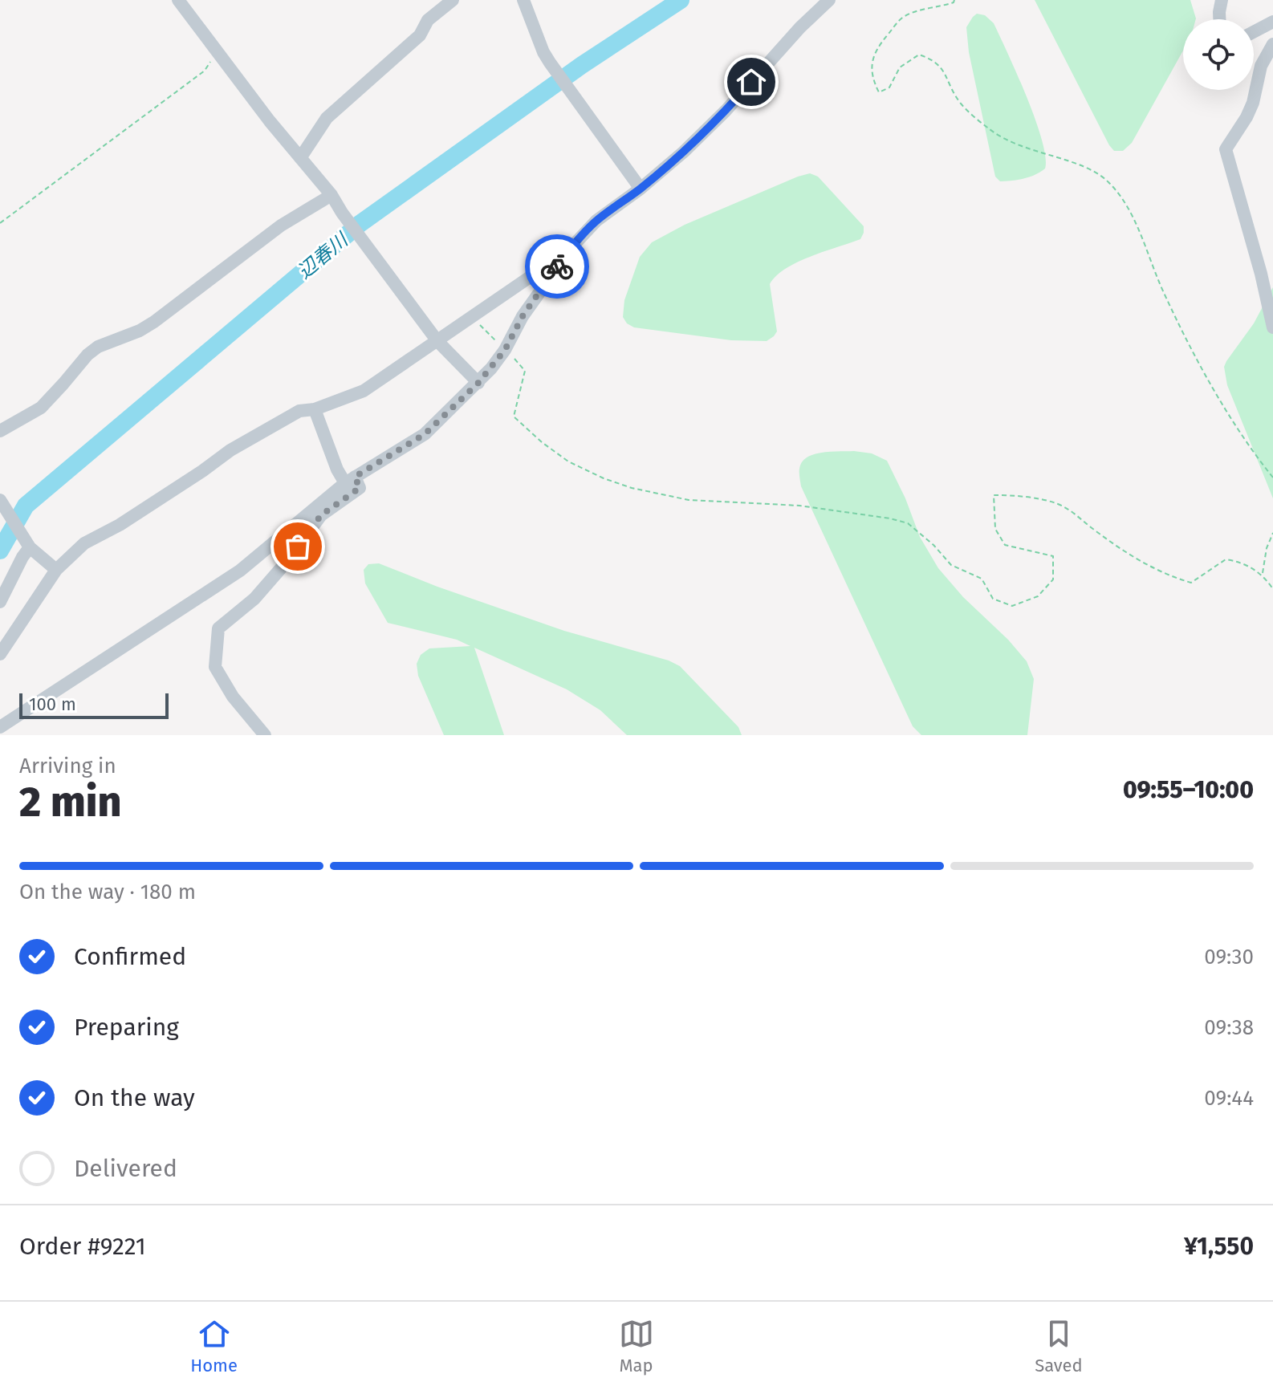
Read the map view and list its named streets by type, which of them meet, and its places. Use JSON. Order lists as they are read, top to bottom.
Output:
{
  "water": ["辺春川"],
  "scale_bar": "100 m",
  "page": {
    "scale": "100 m",
    "heading": ["2 min", "Arriving in", "09:55–10:00"],
    "panel": ["Order #9221", "¥1,550"],
    "bar": "On the way · 180 m",
    "list": [
      ["Confirmed", "09:30"],
      ["Preparing", "09:38"],
      ["On the way", "09:44"],
      "Delivered"
    ],
    "tabs": ["Home", "Map", "Saved"]
  }
}
